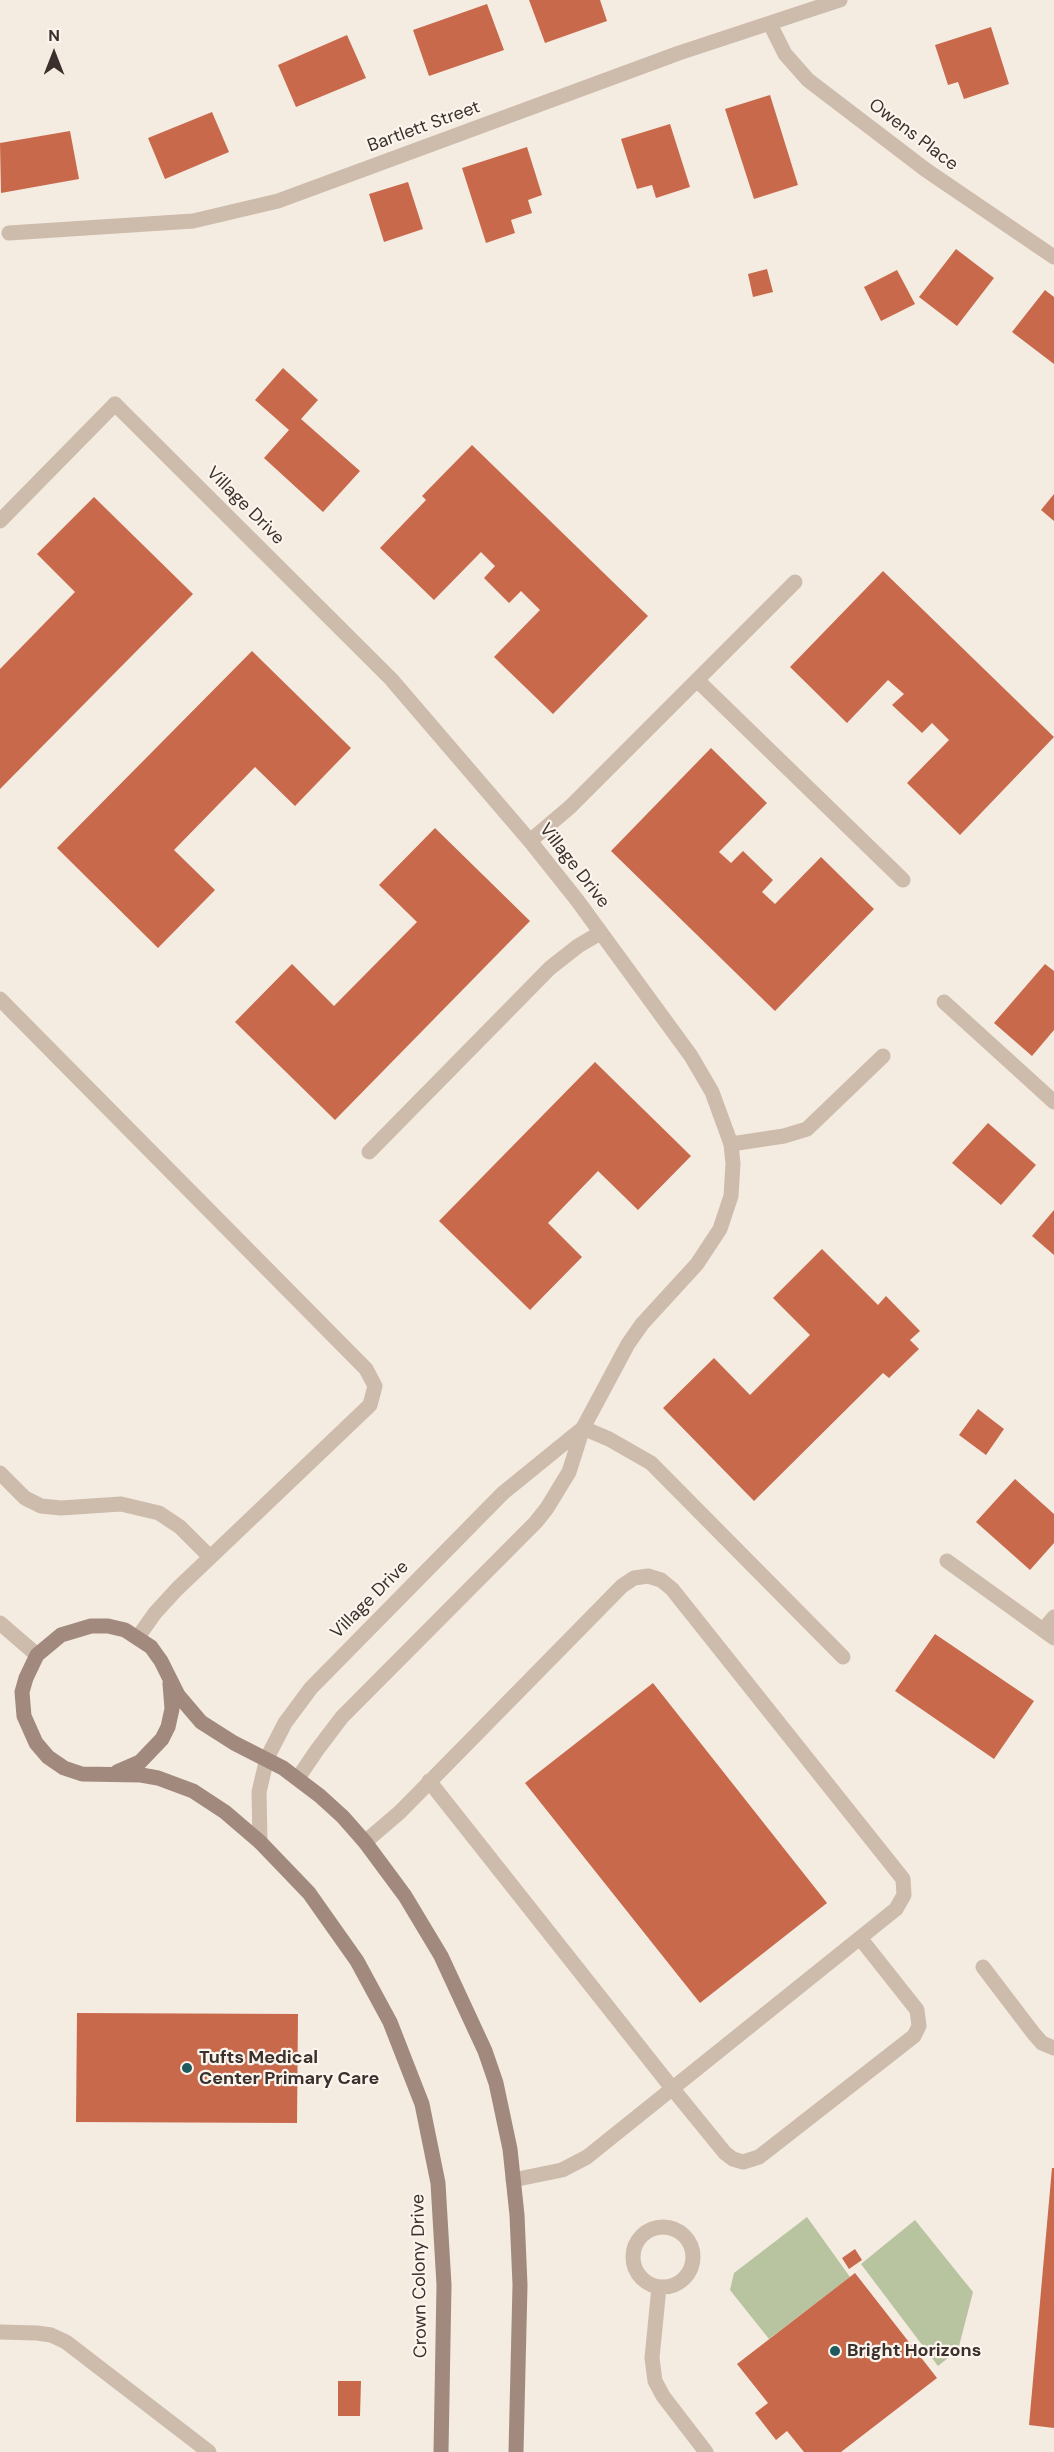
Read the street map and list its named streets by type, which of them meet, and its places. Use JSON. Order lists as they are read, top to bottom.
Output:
{
  "streets": {
    "street": [
      "Bartlett Street",
      "Owens Place",
      "Village Drive",
      "Crown Colony Drive"
    ]
  },
  "crossings": [
    ["Bartlett Street", "Owens Place"],
    ["Village Drive", "Crown Colony Drive"]
  ],
  "places": ["Tufts Medical Center Primary Care", "Bright Horizons"],
  "north": "top"
}
